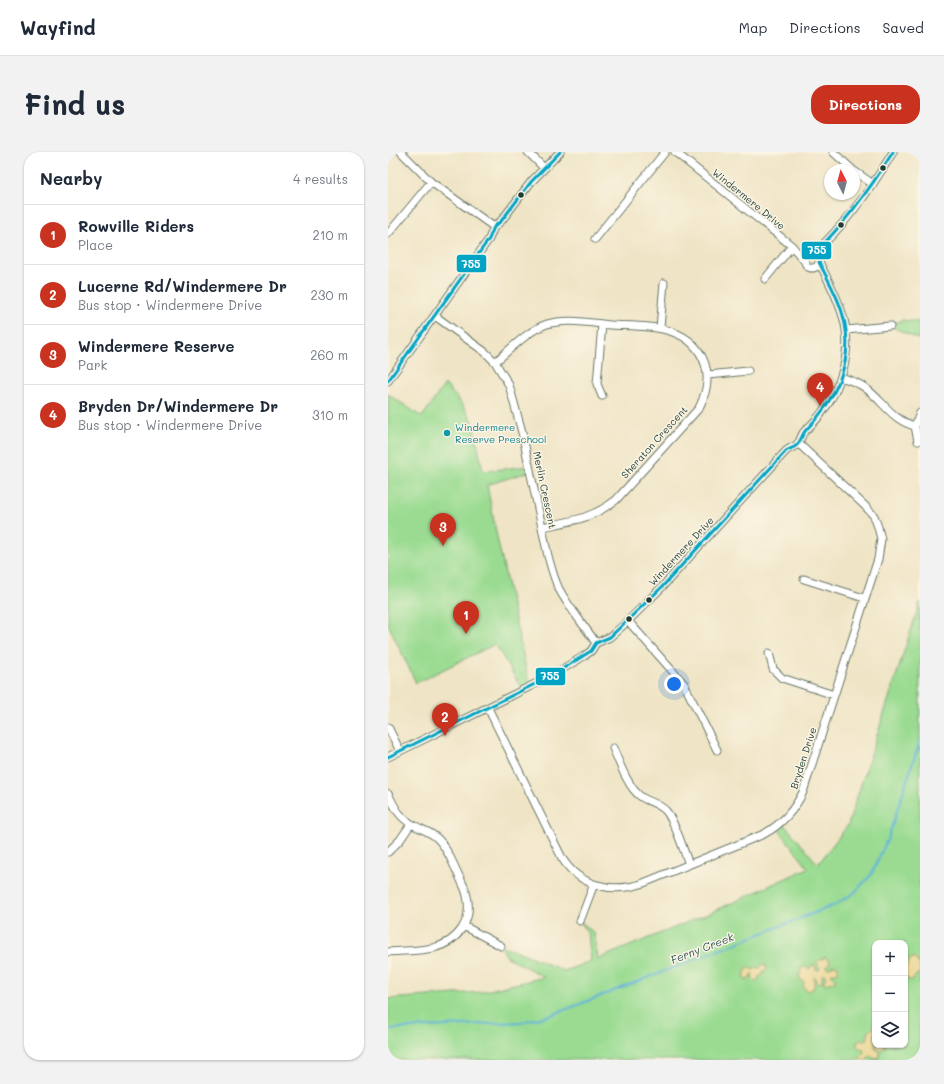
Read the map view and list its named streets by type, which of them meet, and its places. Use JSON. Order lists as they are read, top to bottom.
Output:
{
  "streets": {
    "street": [
      "Windermere Drive",
      "Sheraton Crescent",
      "Merlin Crescent",
      "Bryden Drive"
    ]
  },
  "crossings": [
    ["Windermere Drive", "Merlin Crescent"],
    ["Windermere Drive", "Bryden Drive"],
    ["Sheraton Crescent", "Merlin Crescent"]
  ],
  "water": ["Ferny Creek"],
  "places": ["Windermere Reserve Preschool"],
  "lines": ["transit line 755"],
  "north": "top",
  "page": {
    "header": "Wayfind",
    "nav": ["Map", "Directions", "Saved"],
    "buttons": "Directions",
    "title": "Find us",
    "heading": ["Nearby", "4 results"],
    "list": [
      {
        "mark": "1",
        "name": "Rowville Riders",
        "note": "Place",
        "value": "210 m"
      },
      {
        "mark": "2",
        "name": "Lucerne Rd/Windermere Dr",
        "note": "Bus stop · Windermere Drive",
        "value": "230 m"
      },
      {
        "mark": "3",
        "name": "Windermere Reserve",
        "note": "Park",
        "value": "260 m"
      },
      {
        "mark": "4",
        "name": "Bryden Dr/Windermere Dr",
        "note": "Bus stop · Windermere Drive",
        "value": "310 m"
      }
    ],
    "pins": [
      "4",
      "3",
      "1",
      "2"
    ],
    "map_buttons": ["+", "−"]
  }
}
